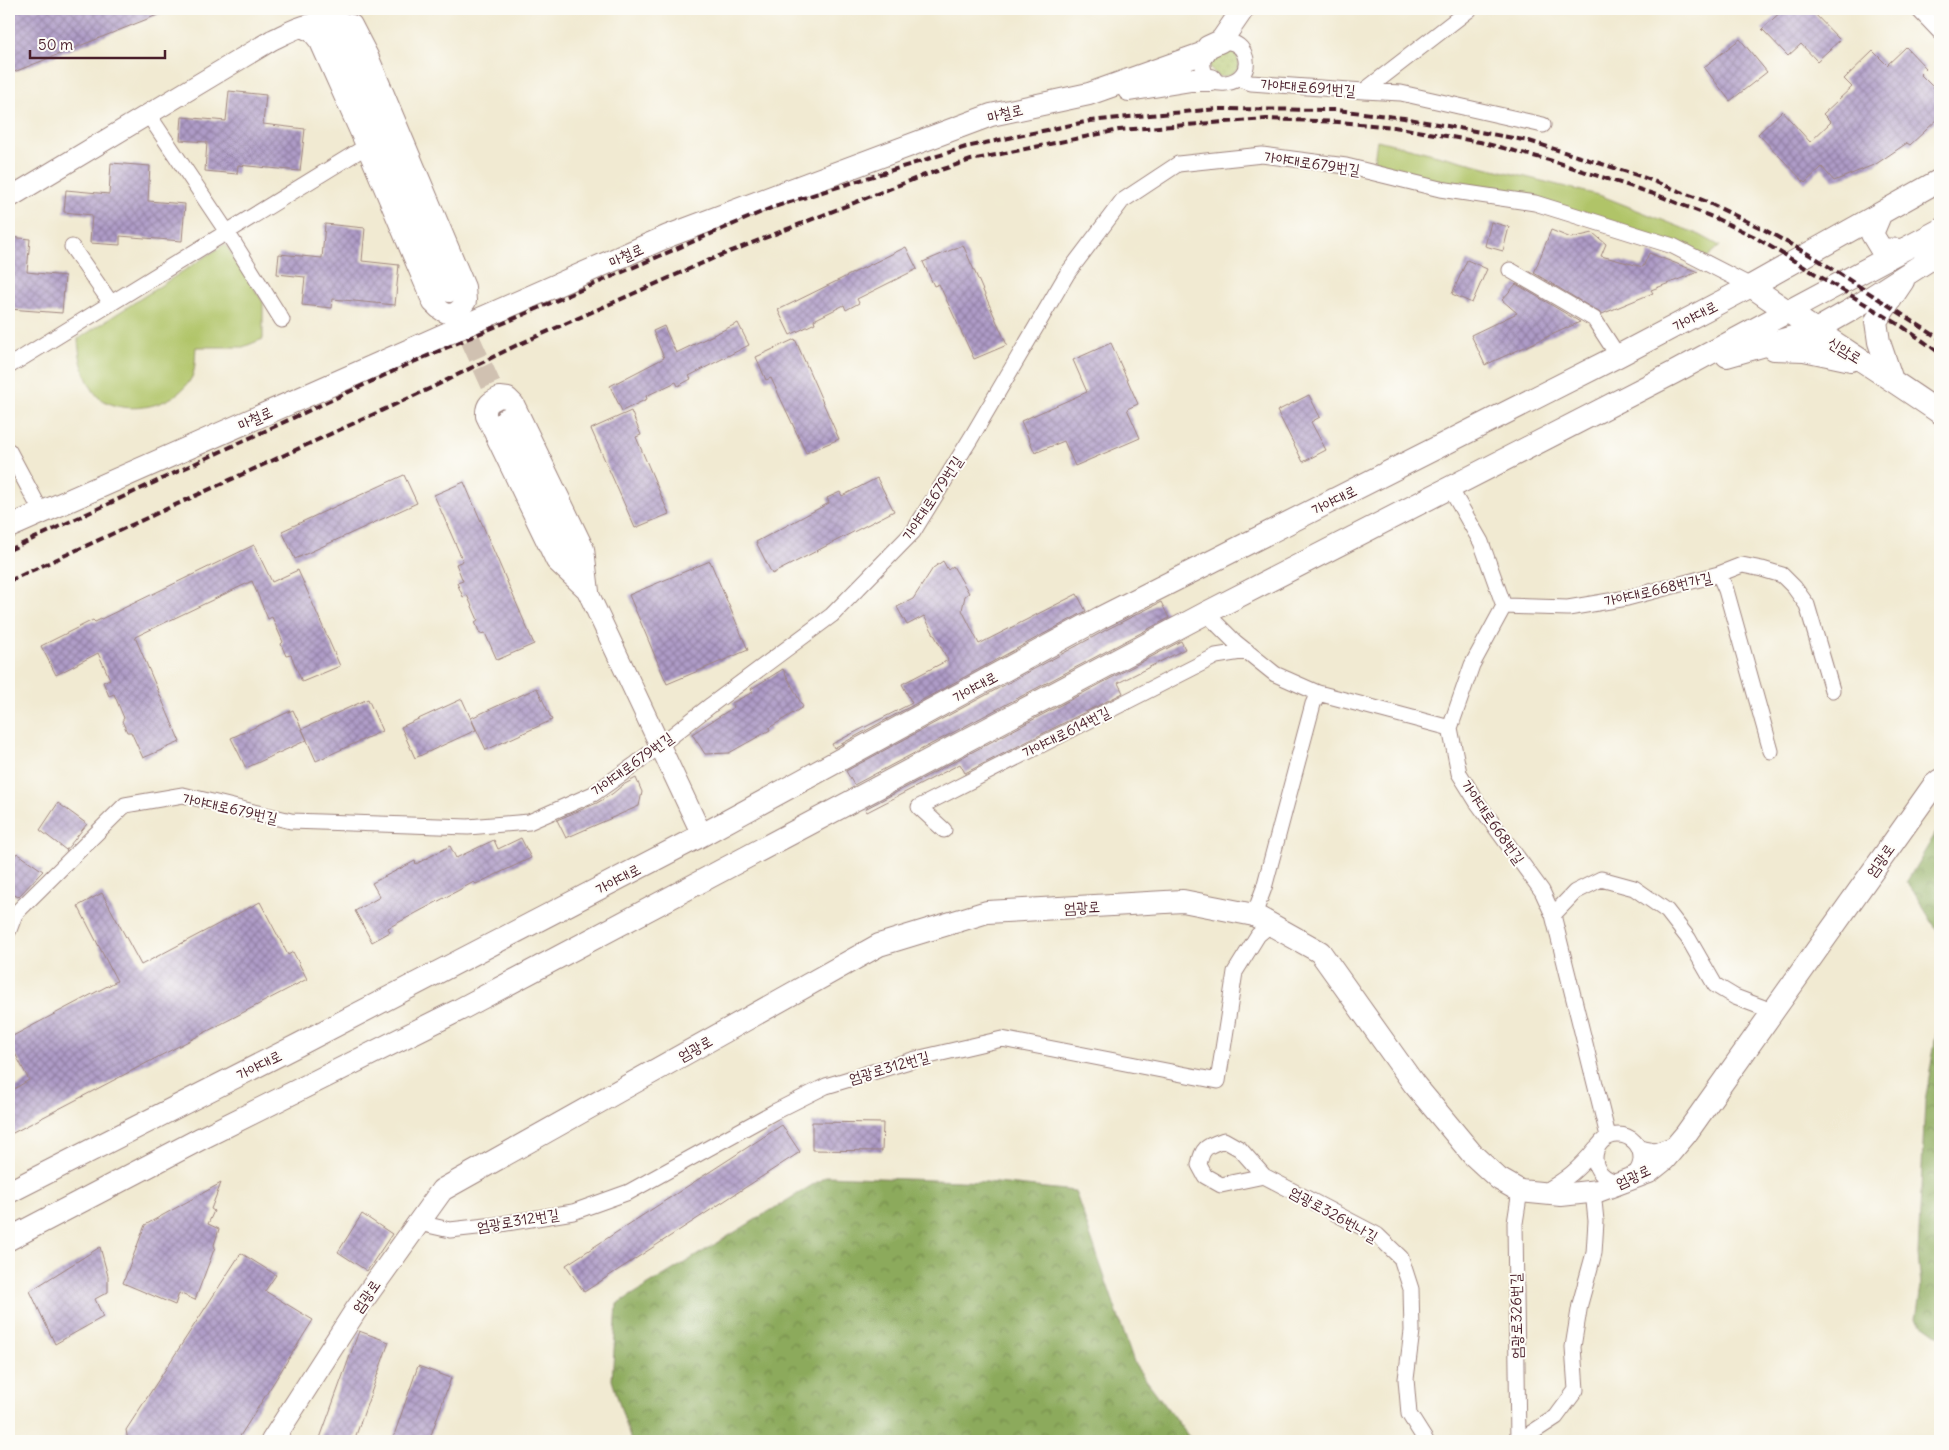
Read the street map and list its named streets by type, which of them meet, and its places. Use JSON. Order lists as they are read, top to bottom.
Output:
{
  "streets": {
    "main road": [
      "마철로",
      "가야대로",
      "신암로",
      "엄광로"
    ],
    "street": [
      "가야대로691번길",
      "가야대로679번길",
      "가야대로668번가길",
      "가야대로614번길",
      "가야대로668번길",
      "엄광로312번길",
      "엄광로326번나길",
      "엄광로326번길"
    ]
  },
  "crossings": [
    ["가야대로691번길", "마철로"],
    ["가야대로679번길", "가야대로"],
    ["가야대로679번길", "신암로"],
    ["가야대로", "신암로"],
    ["가야대로668번길", "엄광로"],
    ["엄광로", "엄광로312번길"],
    ["엄광로", "엄광로326번길"]
  ],
  "scale_bar": "50 m"
}
